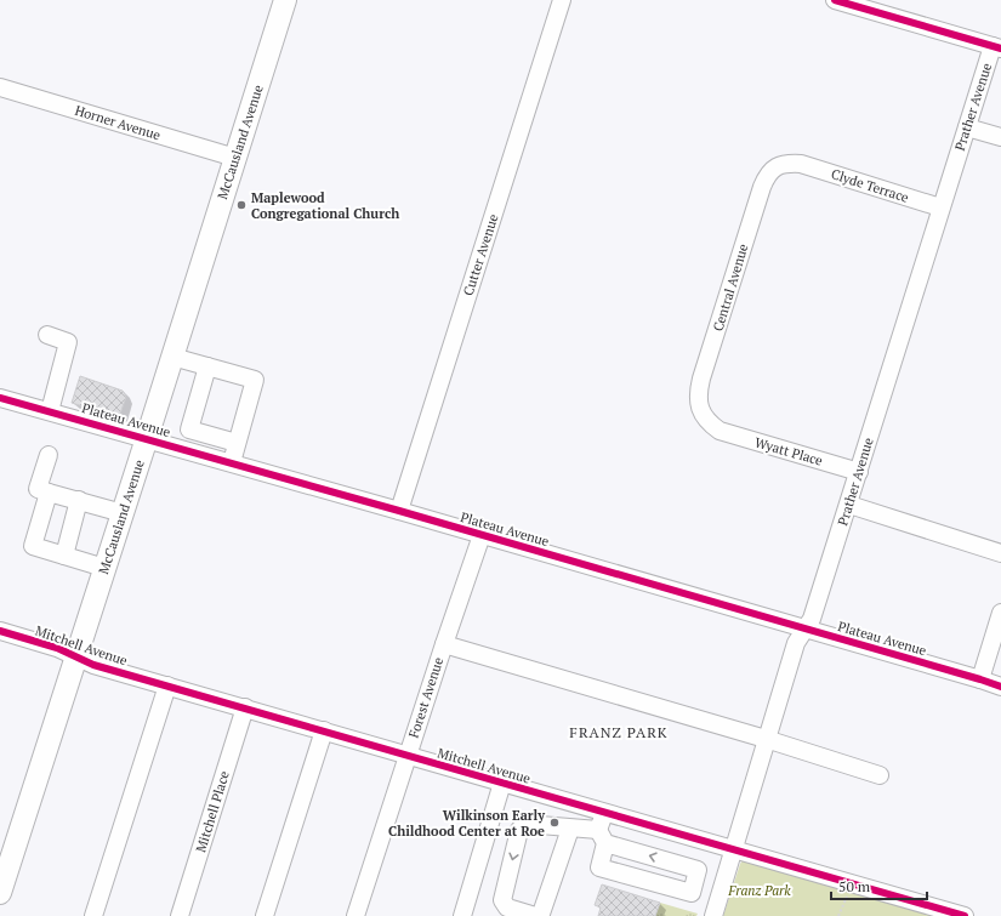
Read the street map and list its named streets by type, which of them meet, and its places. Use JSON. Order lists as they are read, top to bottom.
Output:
{
  "streets": {
    "main road": ["McCausland Avenue"],
    "street": [
      "Prather Avenue",
      "Horner Avenue",
      "Clyde Terrace",
      "Cutter Avenue",
      "Central Avenue",
      "Plateau Avenue",
      "Wyatt Place",
      "Mitchell Avenue",
      "Forest Avenue",
      "Mitchell Place"
    ]
  },
  "crossings": [
    ["Prather Avenue", "Clyde Terrace"],
    ["Prather Avenue", "Plateau Avenue"],
    ["Prather Avenue", "Wyatt Place"],
    ["Prather Avenue", "Mitchell Avenue"],
    ["Horner Avenue", "McCausland Avenue"],
    ["McCausland Avenue", "Plateau Avenue"],
    ["McCausland Avenue", "Mitchell Avenue"],
    ["Clyde Terrace", "Central Avenue"],
    ["Cutter Avenue", "Plateau Avenue"],
    ["Central Avenue", "Wyatt Place"],
    ["Plateau Avenue", "Forest Avenue"],
    ["Mitchell Avenue", "Forest Avenue"],
    ["Mitchell Avenue", "Mitchell Place"]
  ],
  "districts": ["FRANZ PARK"],
  "parks": ["Franz Park"],
  "places": ["Maplewood Congregational Church", "Wilkinson Early Childhood Center at Roe"],
  "scale_bar": "50 m"
}
